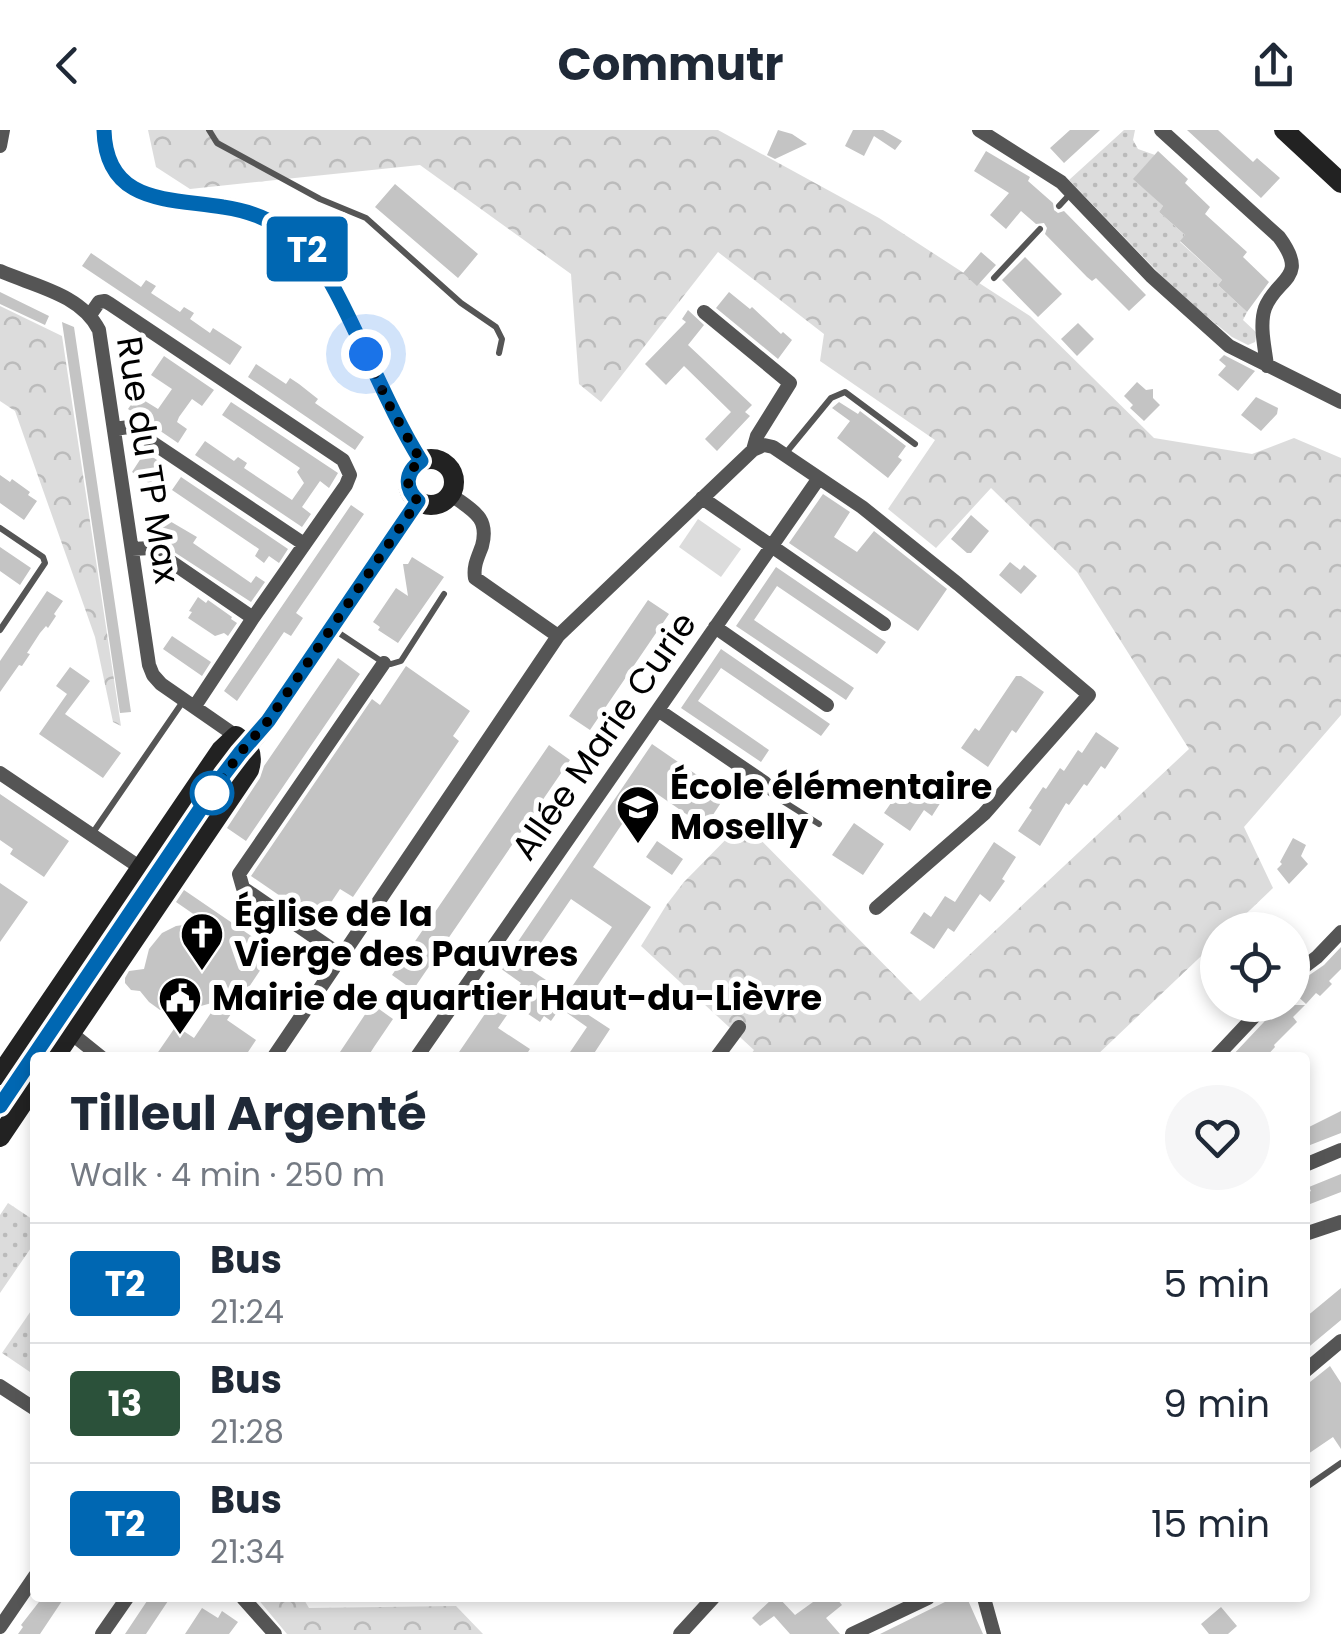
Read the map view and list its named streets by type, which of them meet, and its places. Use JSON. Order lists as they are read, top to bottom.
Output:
{
  "streets": {
    "street": ["Rue du TP Max", "Allée Marie Curie"]
  },
  "places": {
    "school or university": ["École élémentaire Moselly"],
    "church": ["Église de la Vierge des Pauvres"],
    "public building": ["Mairie de quartier Haut-du-Lièvre"]
  },
  "lines": ["bus line T2"],
  "page": {
    "header": "Commutr",
    "on_map": "T2",
    "heading": ["Tilleul Argenté", "Walk · 4 min · 250 m"],
    "list": [
      {
        "mark": "T2",
        "name": "Bus",
        "note": "21:24",
        "value": "5 min"
      },
      {
        "mark": "13",
        "name": "Bus",
        "note": "21:28",
        "value": "9 min"
      },
      {
        "mark": "T2",
        "name": "Bus",
        "note": "21:34",
        "value": "15 min"
      }
    ]
  }
}
